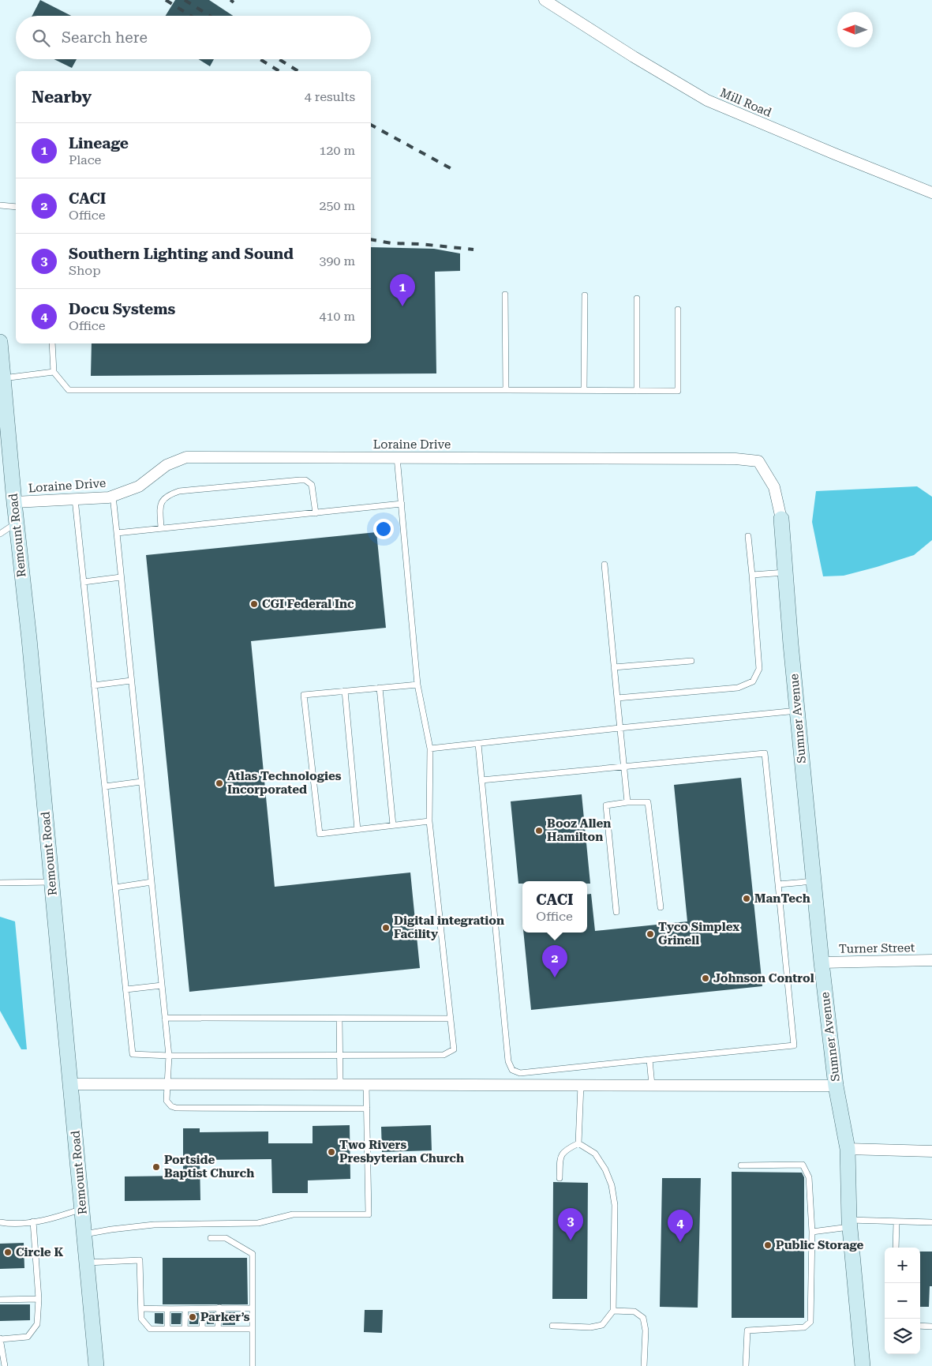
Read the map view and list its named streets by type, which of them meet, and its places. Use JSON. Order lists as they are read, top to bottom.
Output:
{
  "streets": {
    "main road": ["Remount Road", "Sumner Avenue"],
    "street": ["Mill Road", "Loraine Drive", "Turner Street"]
  },
  "crossings": [
    ["Loraine Drive", "Remount Road"],
    ["Loraine Drive", "Sumner Avenue"],
    ["Sumner Avenue", "Turner Street"]
  ],
  "places": [
    "CGI Federal Inc",
    "Atlas Technologies Incorporated",
    "Booz Allen Hamilton",
    "ManTech",
    "Digital integration Facility",
    "Tyco Simplex Grinell",
    "Johnson Control",
    "Two Rivers Presbyterian Church",
    "Portside Baptist Church",
    "Public Storage",
    "Circle K",
    "Parker’s"
  ],
  "north": "left",
  "page": {
    "search": "Search here",
    "heading": ["Nearby", "4 results"],
    "list": [
      {
        "mark": "1",
        "name": "Lineage",
        "note": "Place",
        "value": "120 m"
      },
      {
        "mark": "2",
        "name": "CACI",
        "note": "Office",
        "value": "250 m"
      },
      {
        "mark": "3",
        "name": "Southern Lighting and Sound",
        "note": "Shop",
        "value": "390 m"
      },
      {
        "mark": "4",
        "name": "Docu Systems",
        "note": "Office",
        "value": "410 m"
      }
    ],
    "pins": [
      "1",
      "2",
      "3",
      "4"
    ],
    "popup": ["CACI", "Office"],
    "map_buttons": ["+", "−"]
  }
}
